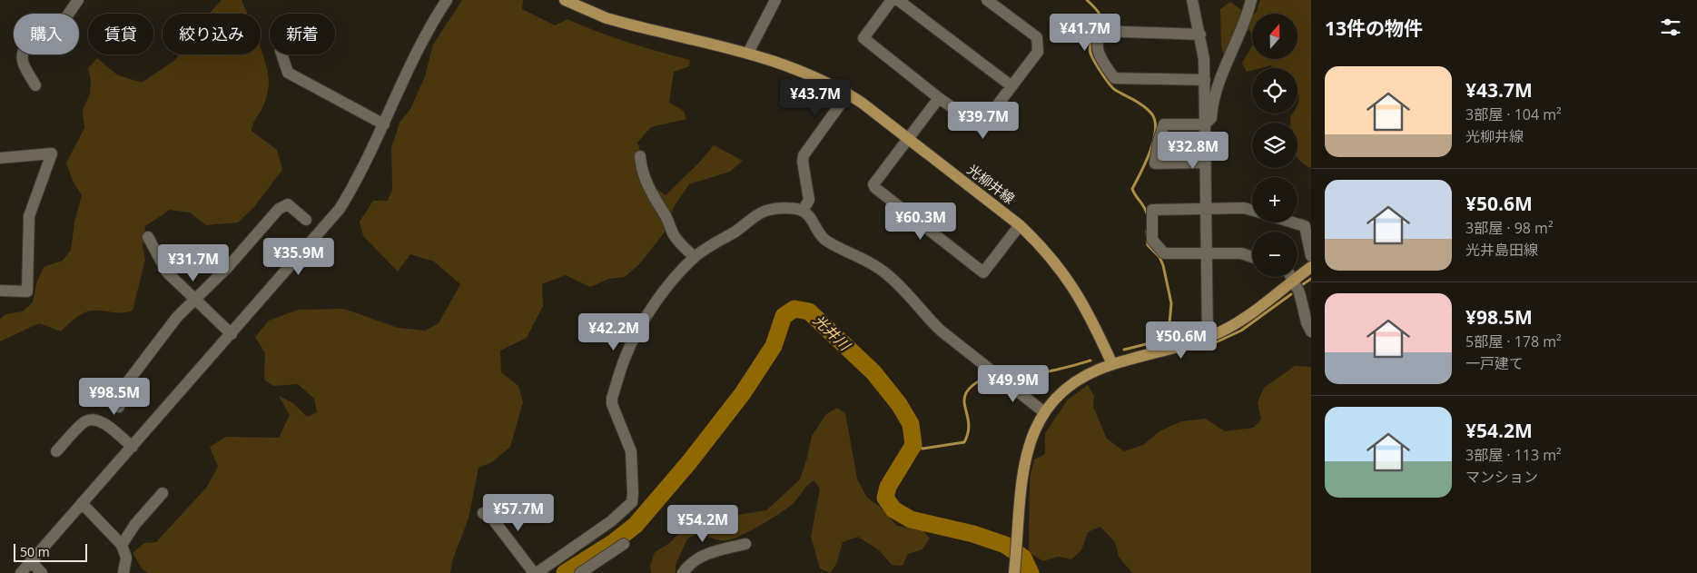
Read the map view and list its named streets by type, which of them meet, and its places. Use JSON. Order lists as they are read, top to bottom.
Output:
{
  "streets": {
    "main road": ["光柳井線"]
  },
  "water": ["光井川"],
  "scale_bar": "50 m",
  "north": "top",
  "page": {
    "heading": "13件の物件",
    "map_buttons": ["+", "−"],
    "price": [
      "¥41.7M",
      "¥43.7M",
      "¥39.7M",
      "¥32.8M",
      "¥60.3M",
      "¥35.9M",
      "¥31.7M",
      "¥42.2M",
      "¥50.6M",
      "¥49.9M",
      "¥98.5M",
      "¥57.7M",
      "¥54.2M"
    ],
    "chip": [
      "購入",
      "賃貸",
      "絞り込み",
      "新着"
    ],
    "list": [
      {
        "name": "¥43.7M",
        "note": "3部屋 · 104 m² · 光柳井線"
      },
      {
        "name": "¥50.6M",
        "note": "3部屋 · 98 m² · 光井島田線"
      },
      {
        "name": "¥98.5M",
        "note": "5部屋 · 178 m² · 一戸建て"
      },
      {
        "name": "¥54.2M",
        "note": "3部屋 · 113 m² · マンション"
      }
    ],
    "scale": "50 m"
  }
}
